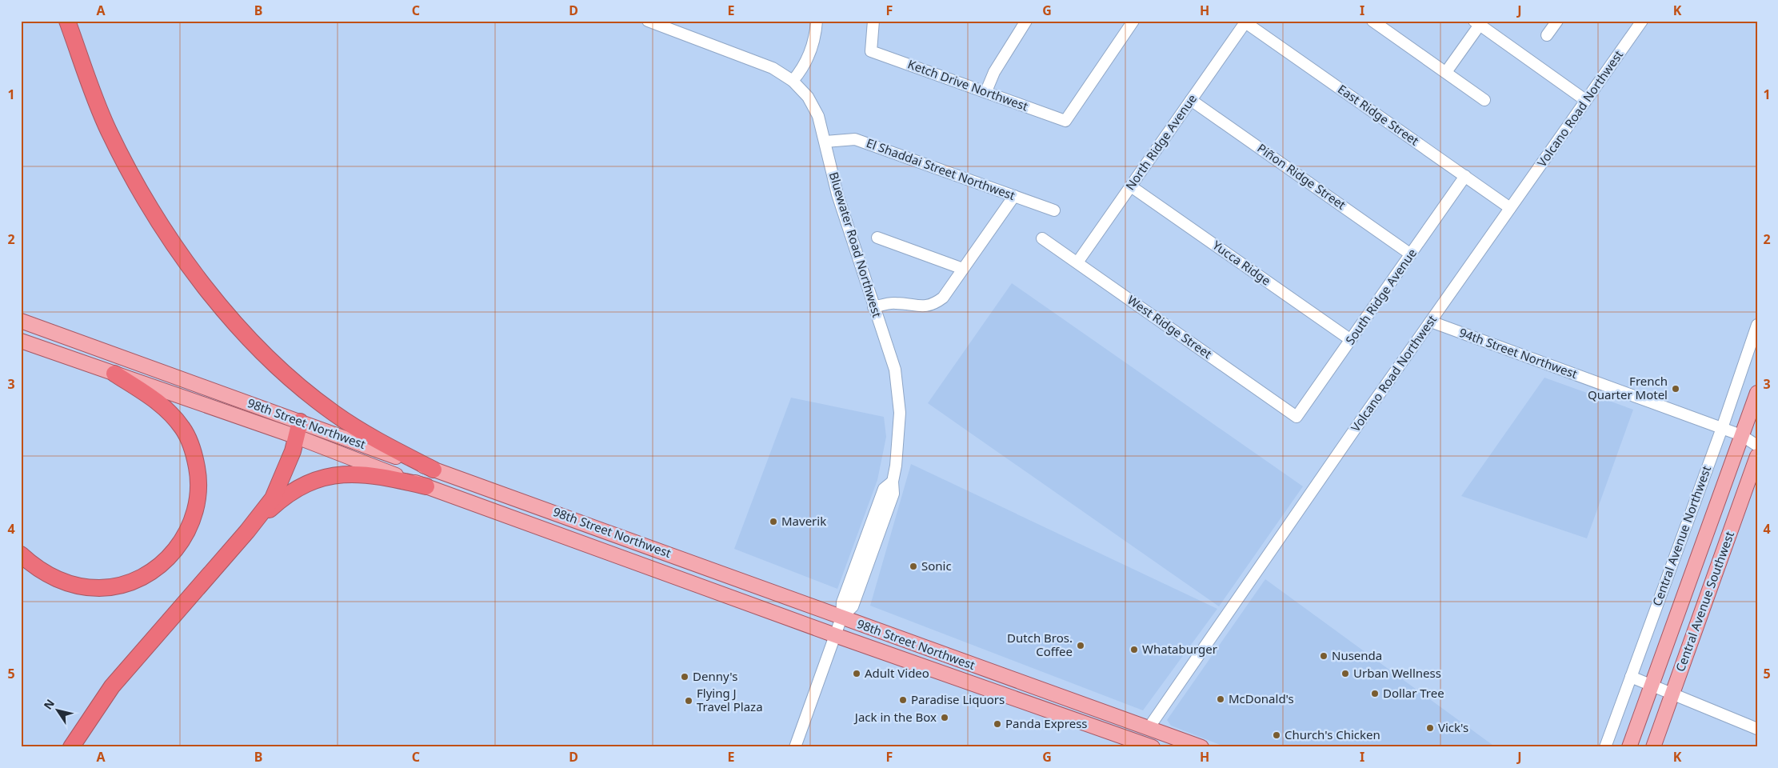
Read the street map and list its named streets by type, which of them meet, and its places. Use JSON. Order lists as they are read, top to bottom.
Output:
{
  "streets": {
    "main road": ["98th Street Northwest", "Central Avenue Northwest", "Central Avenue Southwest"],
    "street": [
      "Ketch Drive Northwest",
      "Volcano Road Northwest",
      "East Ridge Street",
      "North Ridge Avenue",
      "El Shaddai Street Northwest",
      "Piñon Ridge Street",
      "Bluewater Road Northwest",
      "Yucca Ridge",
      "South Ridge Avenue",
      "West Ridge Street",
      "94th Street Northwest"
    ]
  },
  "crossings": [
    ["Volcano Road Northwest", "East Ridge Street"],
    ["Volcano Road Northwest", "94th Street Northwest"],
    ["Volcano Road Northwest", "98th Street Northwest"],
    ["East Ridge Street", "North Ridge Avenue"],
    ["East Ridge Street", "South Ridge Avenue"],
    ["North Ridge Avenue", "Piñon Ridge Street"],
    ["North Ridge Avenue", "Yucca Ridge"],
    ["North Ridge Avenue", "West Ridge Street"],
    ["El Shaddai Street Northwest", "Bluewater Road Northwest"],
    ["Piñon Ridge Street", "South Ridge Avenue"],
    ["Bluewater Road Northwest", "98th Street Northwest"],
    ["Yucca Ridge", "South Ridge Avenue"],
    ["South Ridge Avenue", "West Ridge Street"],
    ["94th Street Northwest", "Central Avenue Northwest"]
  ],
  "places": [
    "French Quarter Motel",
    "Maverik",
    "Sonic",
    "Dutch Bros. Coffee",
    "Whataburger",
    "Nusenda",
    "Adult Video",
    "Urban Wellness",
    "Denny's",
    "Dollar Tree",
    "McDonald's",
    "Paradise Liquors",
    "Flying J Travel Plaza",
    "Jack in the Box",
    "Panda Express",
    "Vick's",
    "Church's Chicken"
  ],
  "north": "top left",
  "grid": {
    "columns": [
      "A",
      "B",
      "C",
      "D",
      "E",
      "F",
      "G",
      "H",
      "I",
      "J",
      "K"
    ],
    "rows": [
      "1",
      "2",
      "3",
      "4",
      "5"
    ]
  }
}
